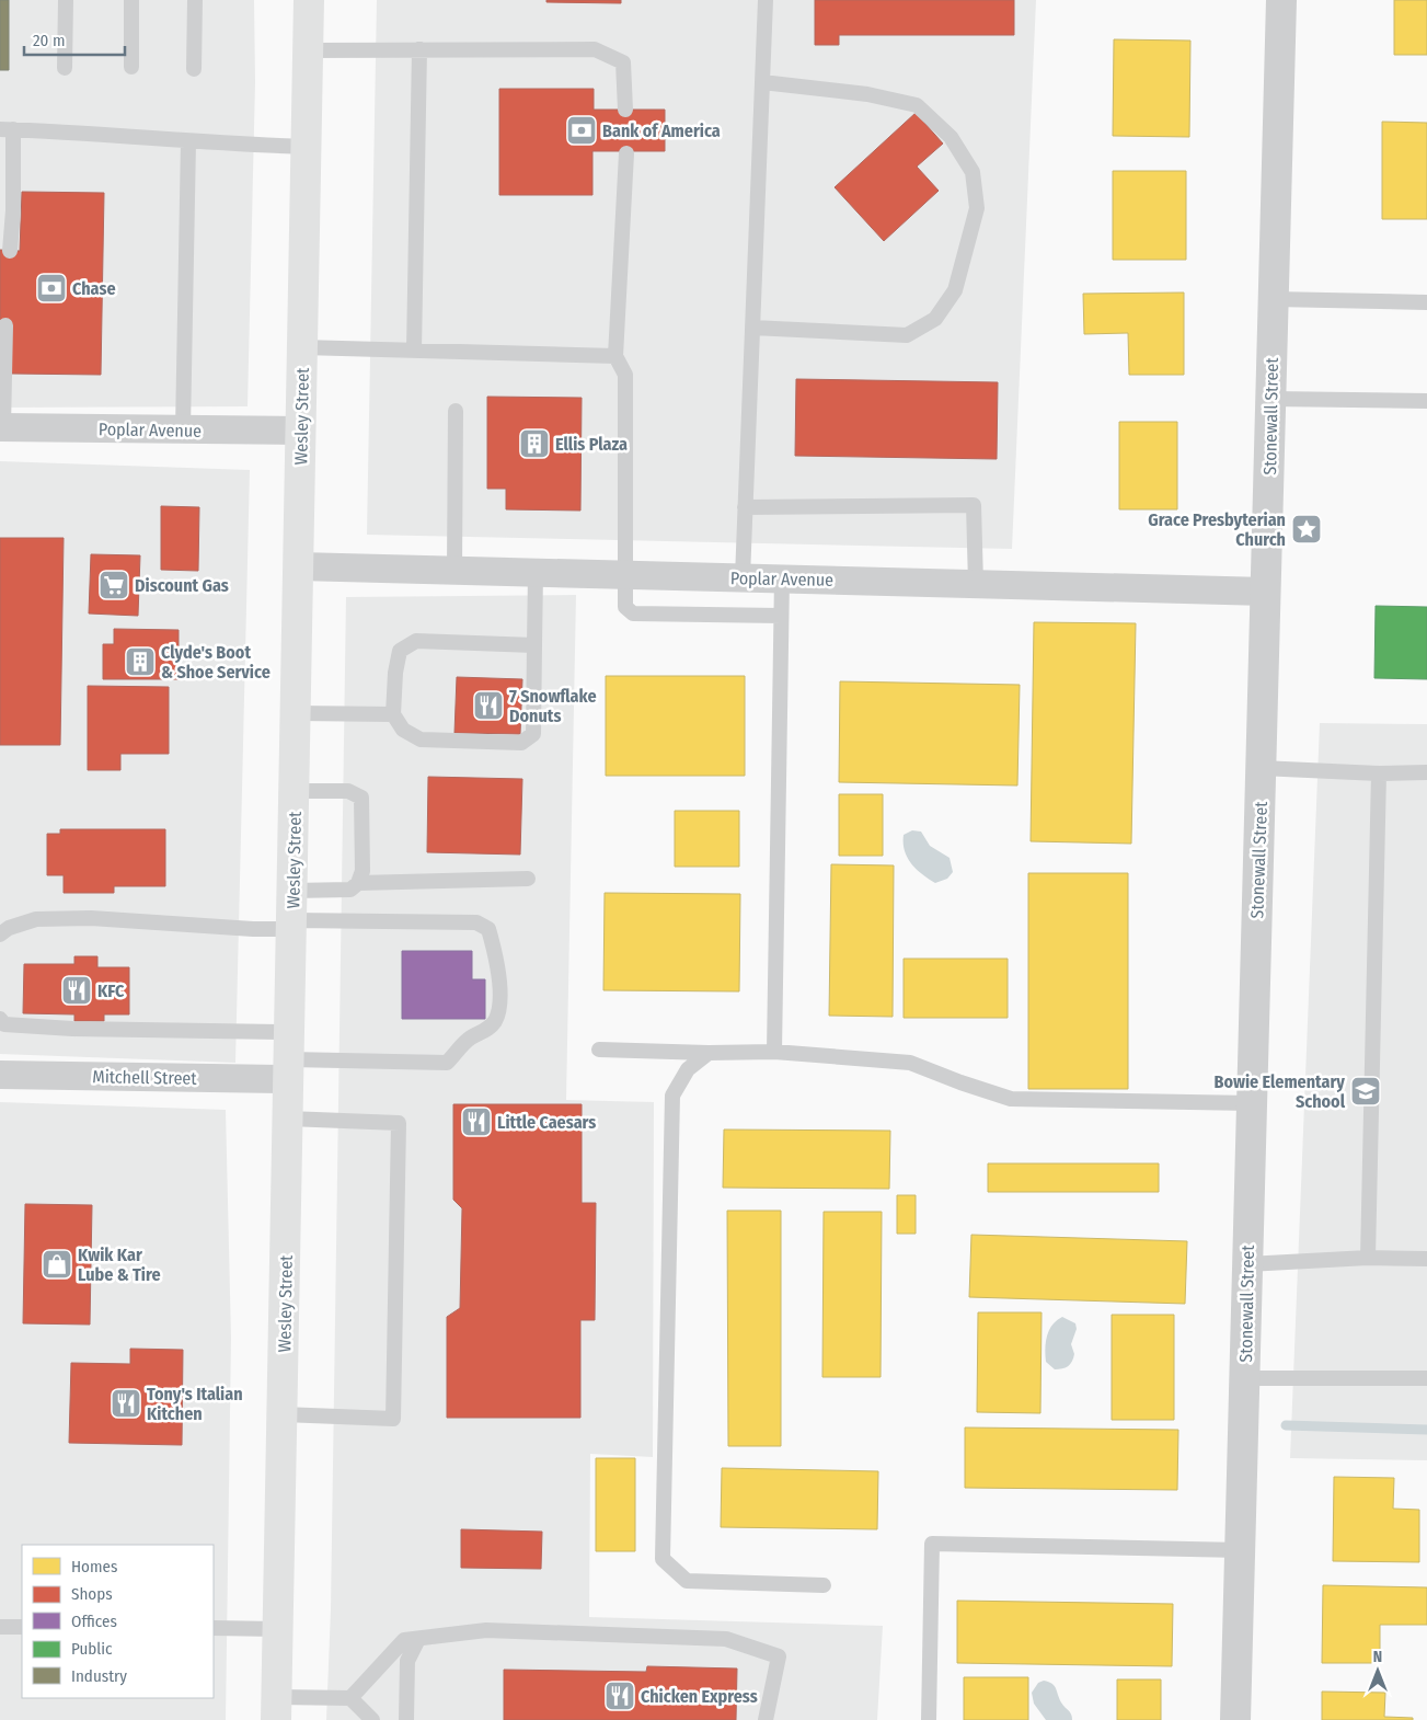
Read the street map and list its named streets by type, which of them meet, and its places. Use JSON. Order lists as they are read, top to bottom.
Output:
{
  "streets": {
    "main road": ["Wesley Street"],
    "street": ["Stonewall Street", "Poplar Avenue", "Mitchell Street"]
  },
  "crossings": [
    ["Wesley Street", "Poplar Avenue"],
    ["Wesley Street", "Mitchell Street"],
    ["Stonewall Street", "Poplar Avenue"]
  ],
  "places": {
    "bank": ["Bank of America", "Chase"],
    "building": ["Ellis Plaza", "Clyde's Boot & Shoe Service"],
    "place": ["Grace Presbyterian Church"],
    "supermarket": ["Discount Gas"],
    "restaurant": [
      "7 Snowflake Donuts",
      "KFC",
      "Little Caesars",
      "Tony's Italian Kitchen",
      "Chicken Express"
    ],
    "school or university": ["Bowie Elementary School"],
    "shop": ["Kwik Kar Lube & Tire"]
  },
  "legend": [
    "Homes",
    "Shops",
    "Offices",
    "Public",
    "Industry"
  ],
  "scale_bar": "20 m",
  "north": "top"
}
